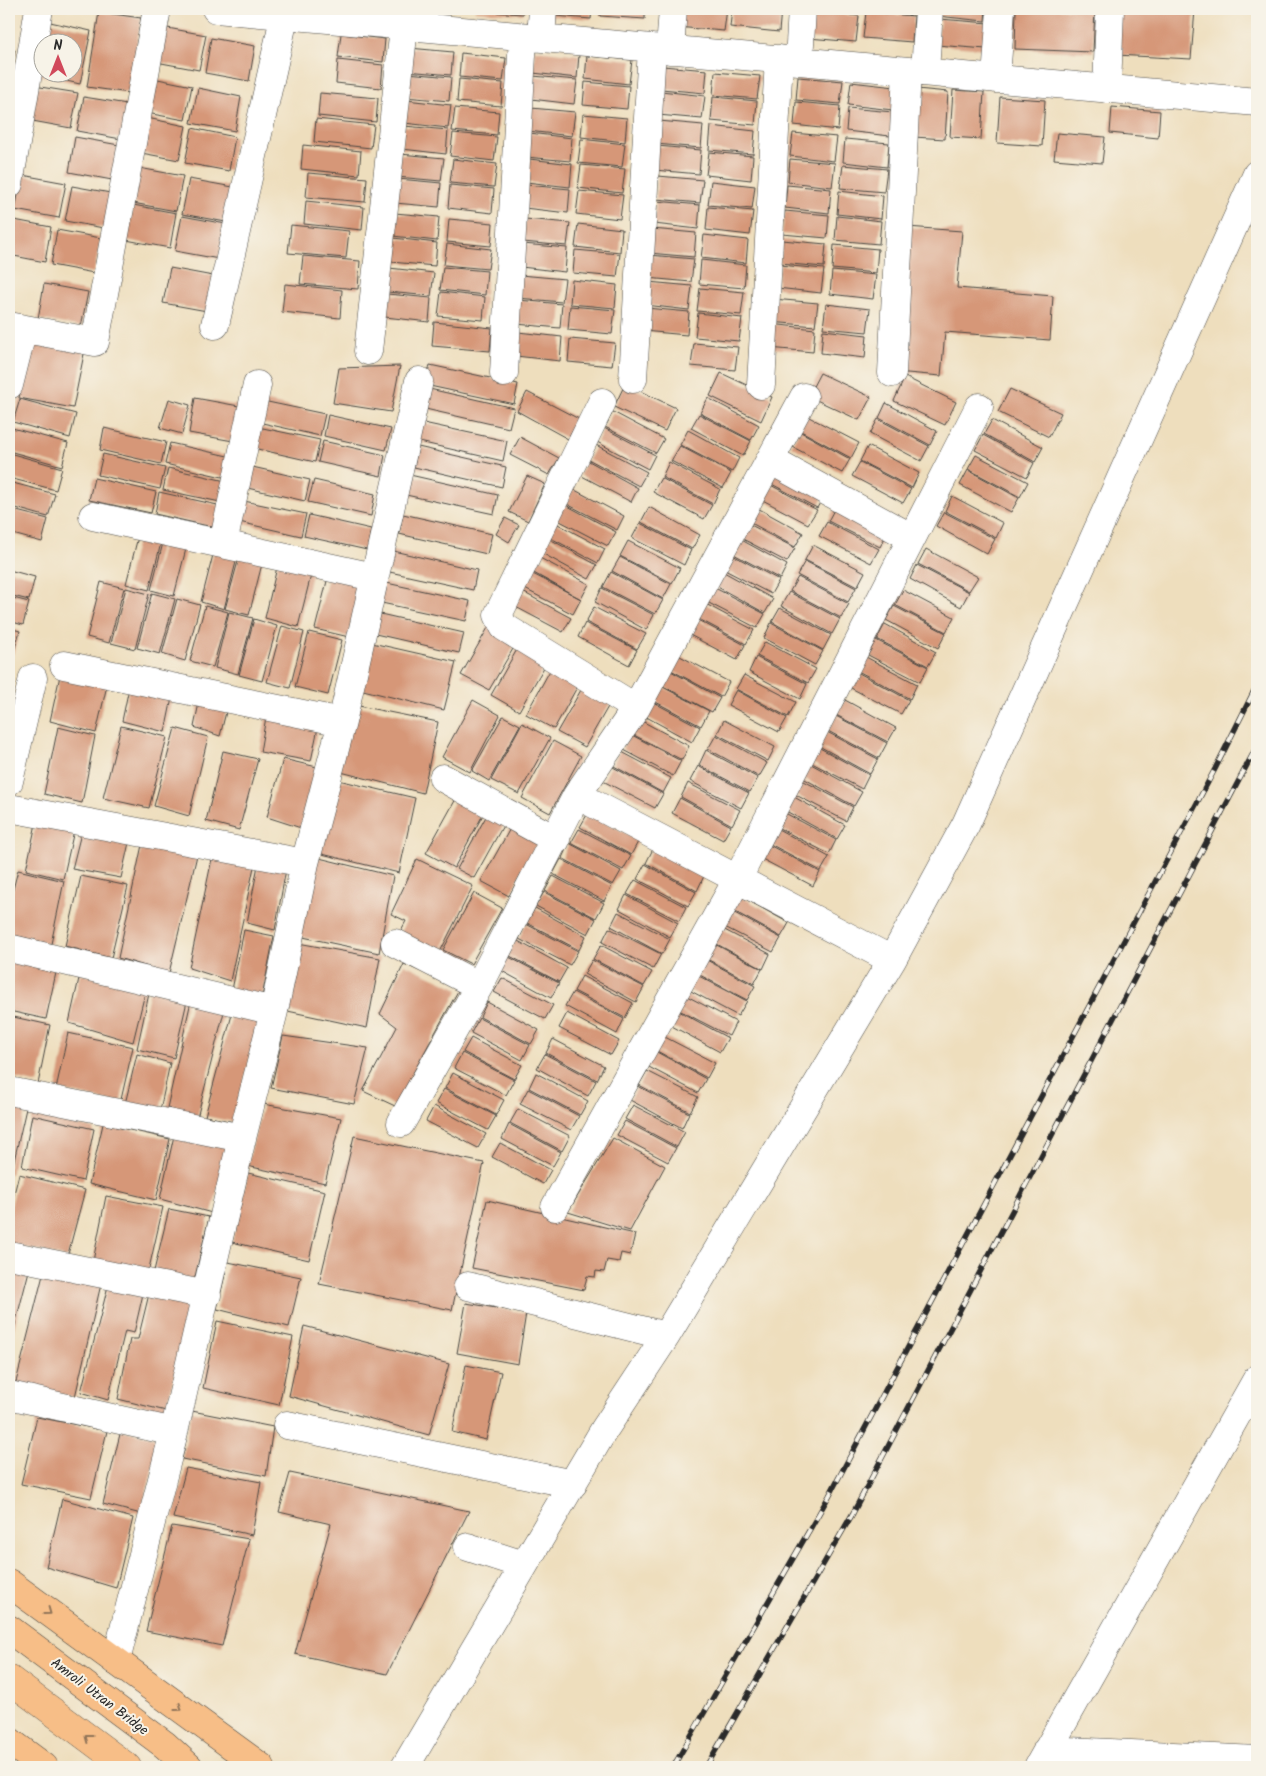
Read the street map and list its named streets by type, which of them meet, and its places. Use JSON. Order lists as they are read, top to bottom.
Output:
{
  "streets": {
    "main road": ["Amroli Utran Bridge"]
  },
  "north": "top"
}
